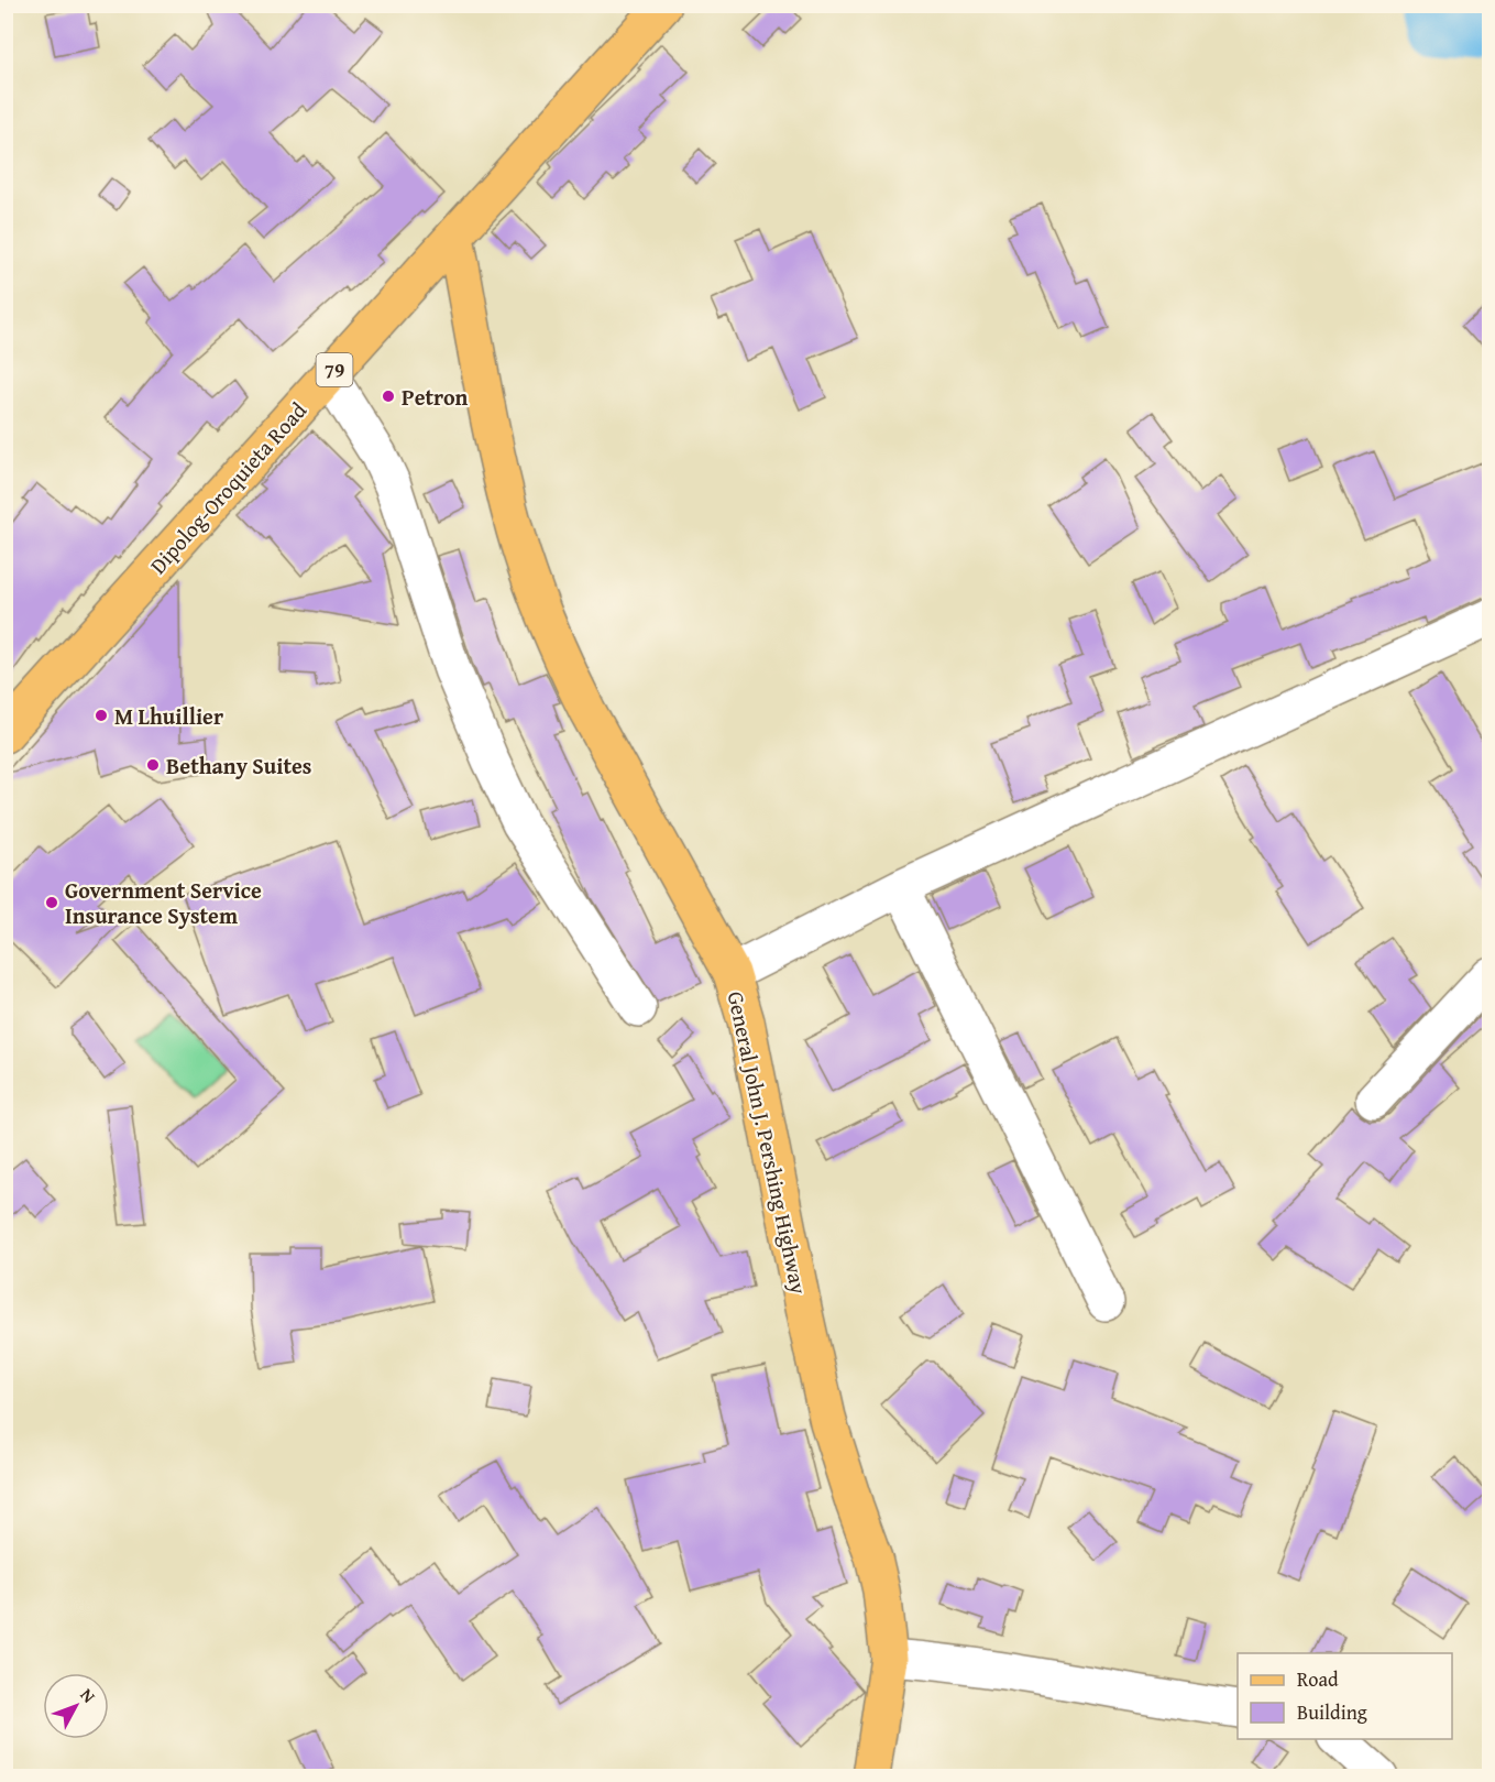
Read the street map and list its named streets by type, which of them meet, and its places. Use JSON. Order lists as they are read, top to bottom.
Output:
{
  "streets": {
    "main road": ["79", "Dipolog-Oroquieta Road", "General John J. Pershing Highway"]
  },
  "crossings": [
    ["Dipolog-Oroquieta Road", "General John J. Pershing Highway"]
  ],
  "places": [
    "Petron",
    "M Lhuillier",
    "Bethany Suites",
    "Government Service Insurance System"
  ],
  "legend": ["Road", "Building"],
  "north": "top right"
}
